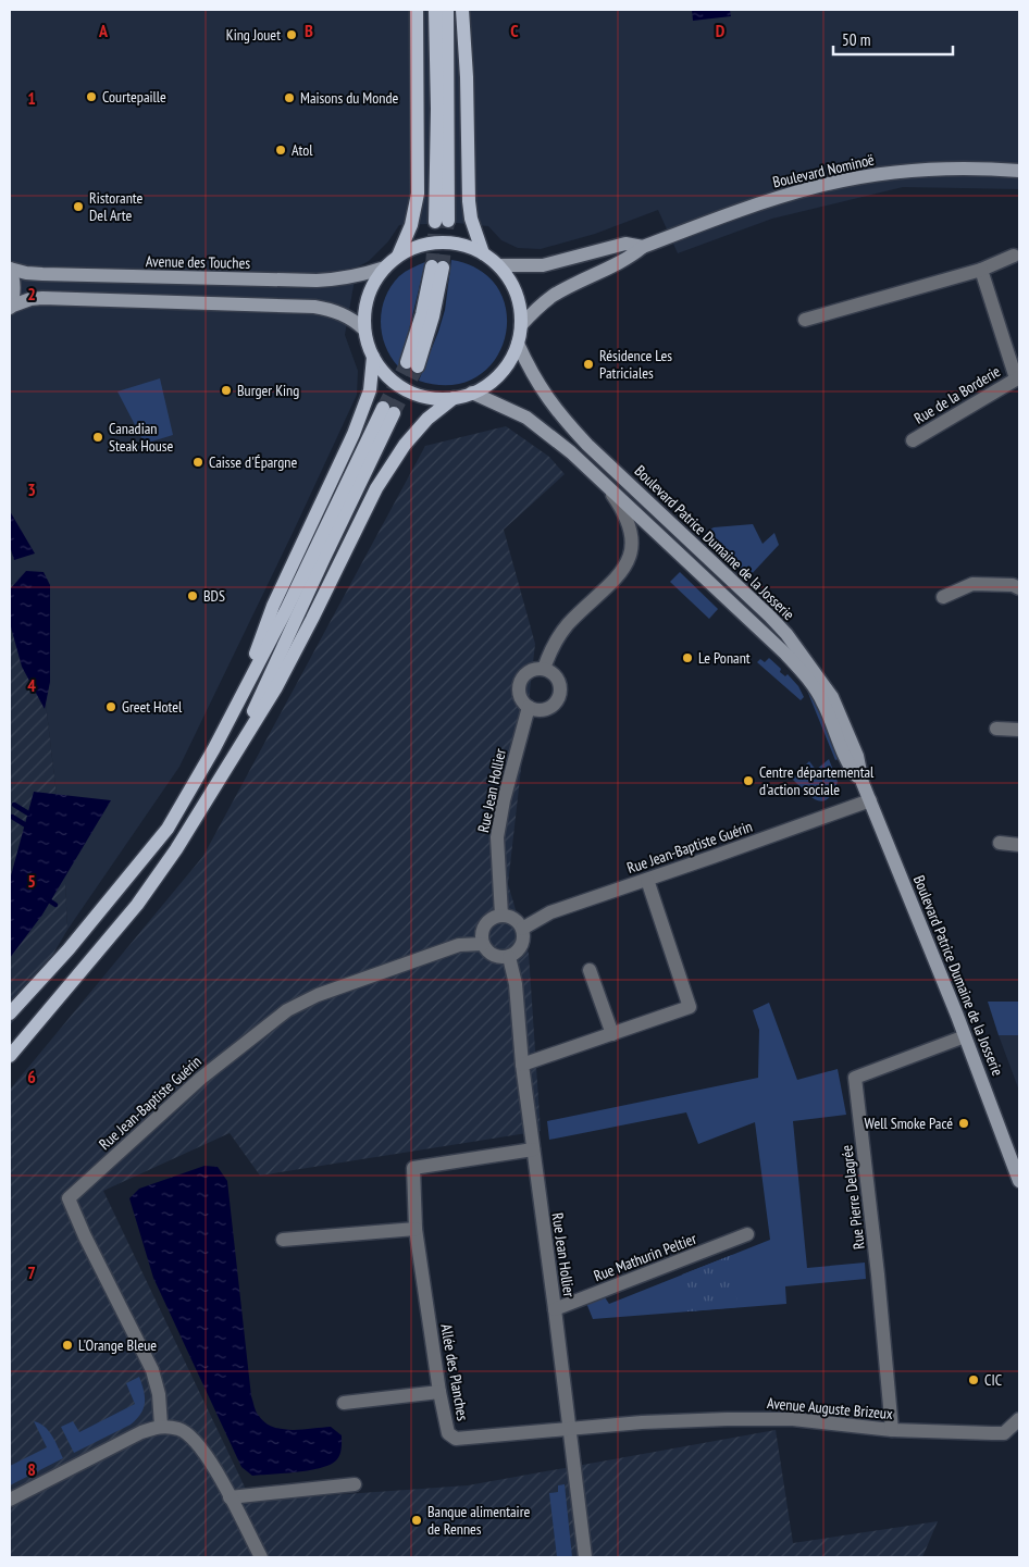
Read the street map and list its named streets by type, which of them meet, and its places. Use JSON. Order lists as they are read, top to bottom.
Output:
{
  "streets": {
    "street": [
      "Boulevard Nominoë",
      "Avenue des Touches",
      "Rue de la Borderie",
      "Boulevard Patrice Dumaine de la Josserie",
      "Rue Jean Hollier",
      "Rue Jean-Baptiste Guérin",
      "Rue Pierre Delagrée",
      "Rue Mathurin Peltier",
      "Allée des Planches",
      "Avenue Auguste Brizeux"
    ]
  },
  "crossings": [
    ["Avenue des Touches", "Boulevard Patrice Dumaine de la Josserie"],
    ["Boulevard Patrice Dumaine de la Josserie", "Rue Jean-Baptiste Guérin"],
    ["Boulevard Patrice Dumaine de la Josserie", "Rue Pierre Delagrée"],
    ["Rue Jean Hollier", "Rue Jean-Baptiste Guérin"],
    ["Rue Jean Hollier", "Rue Mathurin Peltier"],
    ["Rue Jean Hollier", "Allée des Planches"],
    ["Rue Jean Hollier", "Avenue Auguste Brizeux"],
    ["Rue Pierre Delagrée", "Avenue Auguste Brizeux"],
    ["Allée des Planches", "Avenue Auguste Brizeux"]
  ],
  "places": [
    "King Jouet",
    "Courtepaille",
    "Maisons du Monde",
    "Atol",
    "Ristorante Del Arte",
    "Résidence Les Patriciales",
    "Burger King",
    "Canadian Steak House",
    "Caisse d'Épargne",
    "BDS",
    "Le Ponant",
    "Greet Hotel",
    "Centre départemental d'action sociale",
    "Well Smoke Pacé",
    "L'Orange Bleue",
    "CIC",
    "Banque alimentaire de Rennes"
  ],
  "scale_bar": "50 m",
  "grid": {
    "columns": [
      "A",
      "B",
      "C",
      "D"
    ],
    "rows": [
      "1",
      "2",
      "3",
      "4",
      "5",
      "6",
      "7",
      "8"
    ]
  }
}
